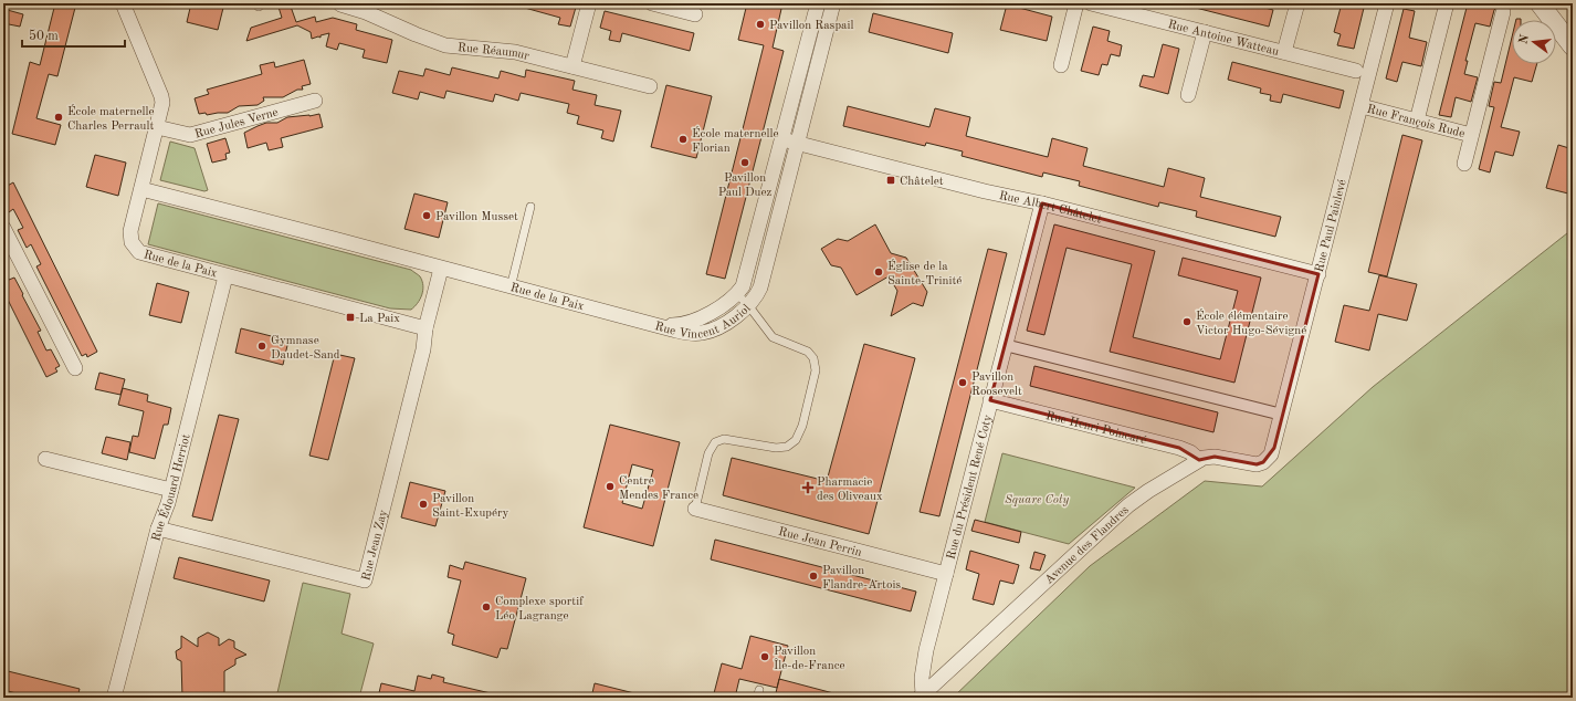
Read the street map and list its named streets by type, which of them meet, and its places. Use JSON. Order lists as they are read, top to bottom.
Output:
{
  "streets": {
    "street": [
      "Rue Antoine Watteau",
      "Rue Réaumur",
      "Rue François Rude",
      "Rue Jules Verne",
      "Rue Albert Châtelet",
      "Rue Paul Painlevé",
      "Rue de la Paix",
      "Rue Vincent Auriol",
      "Rue Henri Poincaré",
      "Rue du Président René Coty",
      "Rue Édouard Herriot",
      "Rue Jean Zay",
      "Rue Jean Perrin",
      "Avenue des Flandres"
    ]
  },
  "crossings": [
    ["Rue François Rude", "Rue Paul Painlevé"],
    ["Rue Albert Châtelet", "Rue Paul Painlevé"],
    ["Rue Albert Châtelet", "Rue Vincent Auriol"],
    ["Rue Albert Châtelet", "Rue du Président René Coty"],
    ["Rue Paul Painlevé", "Avenue des Flandres"],
    ["Rue de la Paix", "Rue Vincent Auriol"],
    ["Rue de la Paix", "Rue Édouard Herriot"],
    ["Rue de la Paix", "Rue Jean Zay"],
    ["Rue Henri Poincaré", "Rue du Président René Coty"],
    ["Rue Henri Poincaré", "Avenue des Flandres"],
    ["Rue du Président René Coty", "Rue Jean Perrin"],
    ["Rue du Président René Coty", "Avenue des Flandres"],
    ["Rue Édouard Herriot", "Rue Jean Zay"]
  ],
  "parks": ["Square Coty"],
  "places": {
    "other": [
      "Pavillon Raspail",
      "École maternelle Charles Perrault",
      "École maternelle Florian",
      "Pavillon Paul Duez",
      "Pavillon Musset",
      "Église de la Sainte-Trinité",
      "École élémentaire Victor Hugo-Sévigné",
      "Gymnase Daudet-Sand",
      "Pavillon Roosevelt",
      "Centre Mendes France",
      "Pavillon Saint-Exupéry",
      "Pavillon Flandre-Artois",
      "Complexe sportif Léo Lagrange",
      "Pavillon Île-de-France"
    ],
    "transit": ["Châtelet", "La Paix"],
    "health": ["Pharmacie des Oliveaux"]
  },
  "scale_bar": "50 m",
  "north": "left"
}
